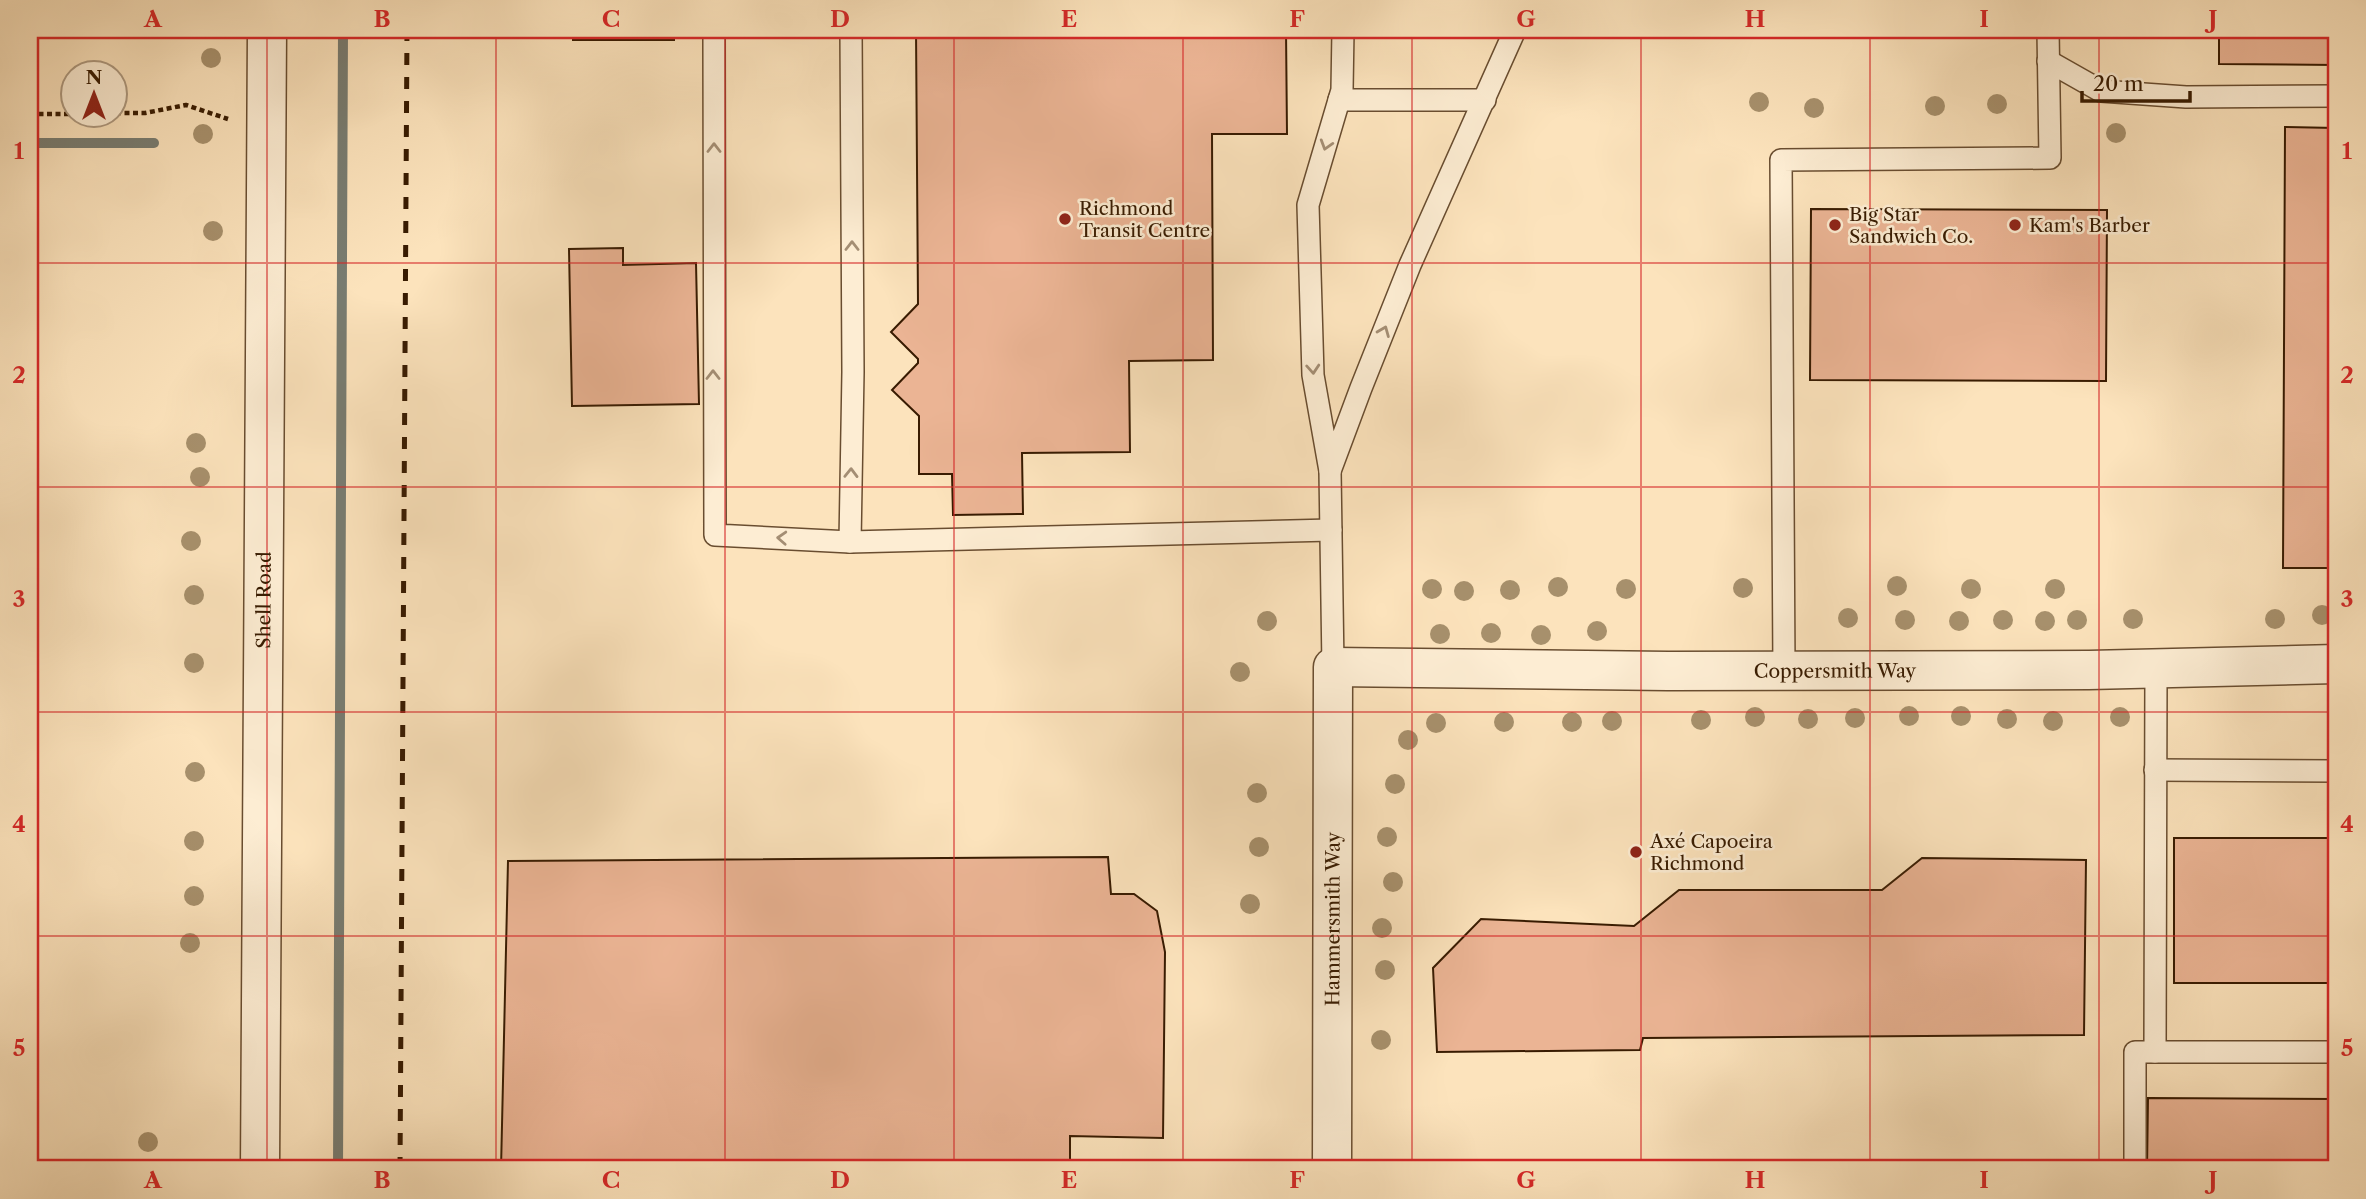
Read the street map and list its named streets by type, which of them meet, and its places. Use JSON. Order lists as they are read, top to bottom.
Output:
{
  "streets": {
    "street": ["Shell Road", "Coppersmith Way", "Hammersmith Way"]
  },
  "crossings": [
    ["Coppersmith Way", "Hammersmith Way"]
  ],
  "places": [
    "Richmond Transit Centre",
    "Big Star Sandwich Co.",
    "Kam's Barber",
    "Axé Capoeira Richmond"
  ],
  "scale_bar": "20 m",
  "north": "top",
  "grid": {
    "columns": [
      "A",
      "B",
      "C",
      "D",
      "E",
      "F",
      "G",
      "H",
      "I",
      "J"
    ],
    "rows": [
      "1",
      "2",
      "3",
      "4",
      "5"
    ]
  }
}
